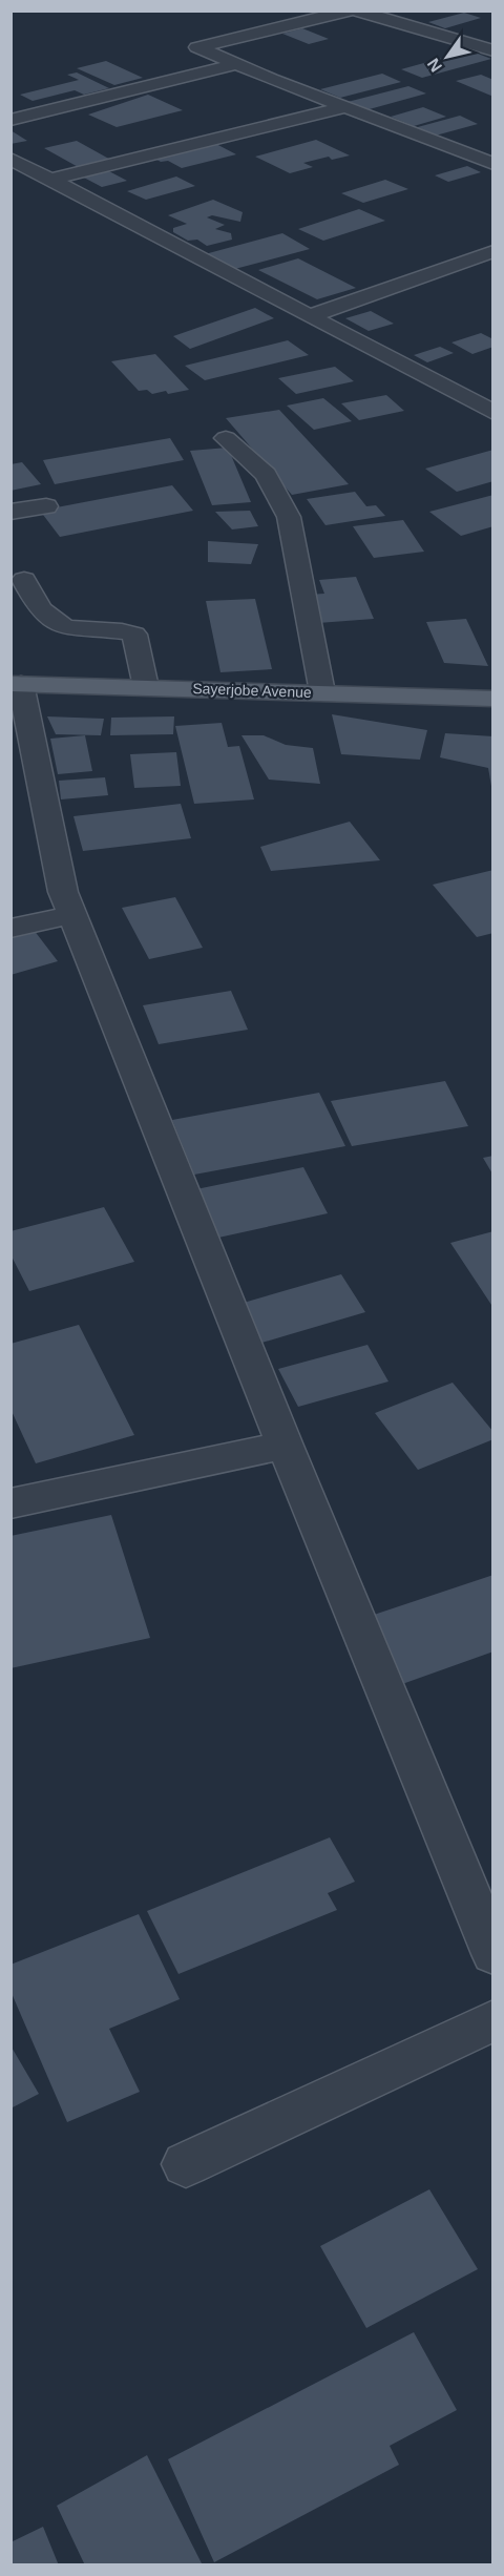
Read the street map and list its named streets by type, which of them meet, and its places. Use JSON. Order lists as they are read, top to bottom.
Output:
{
  "streets": {
    "main road": ["Sayerjobe Avenue"]
  },
  "north": "bottom left"
}
